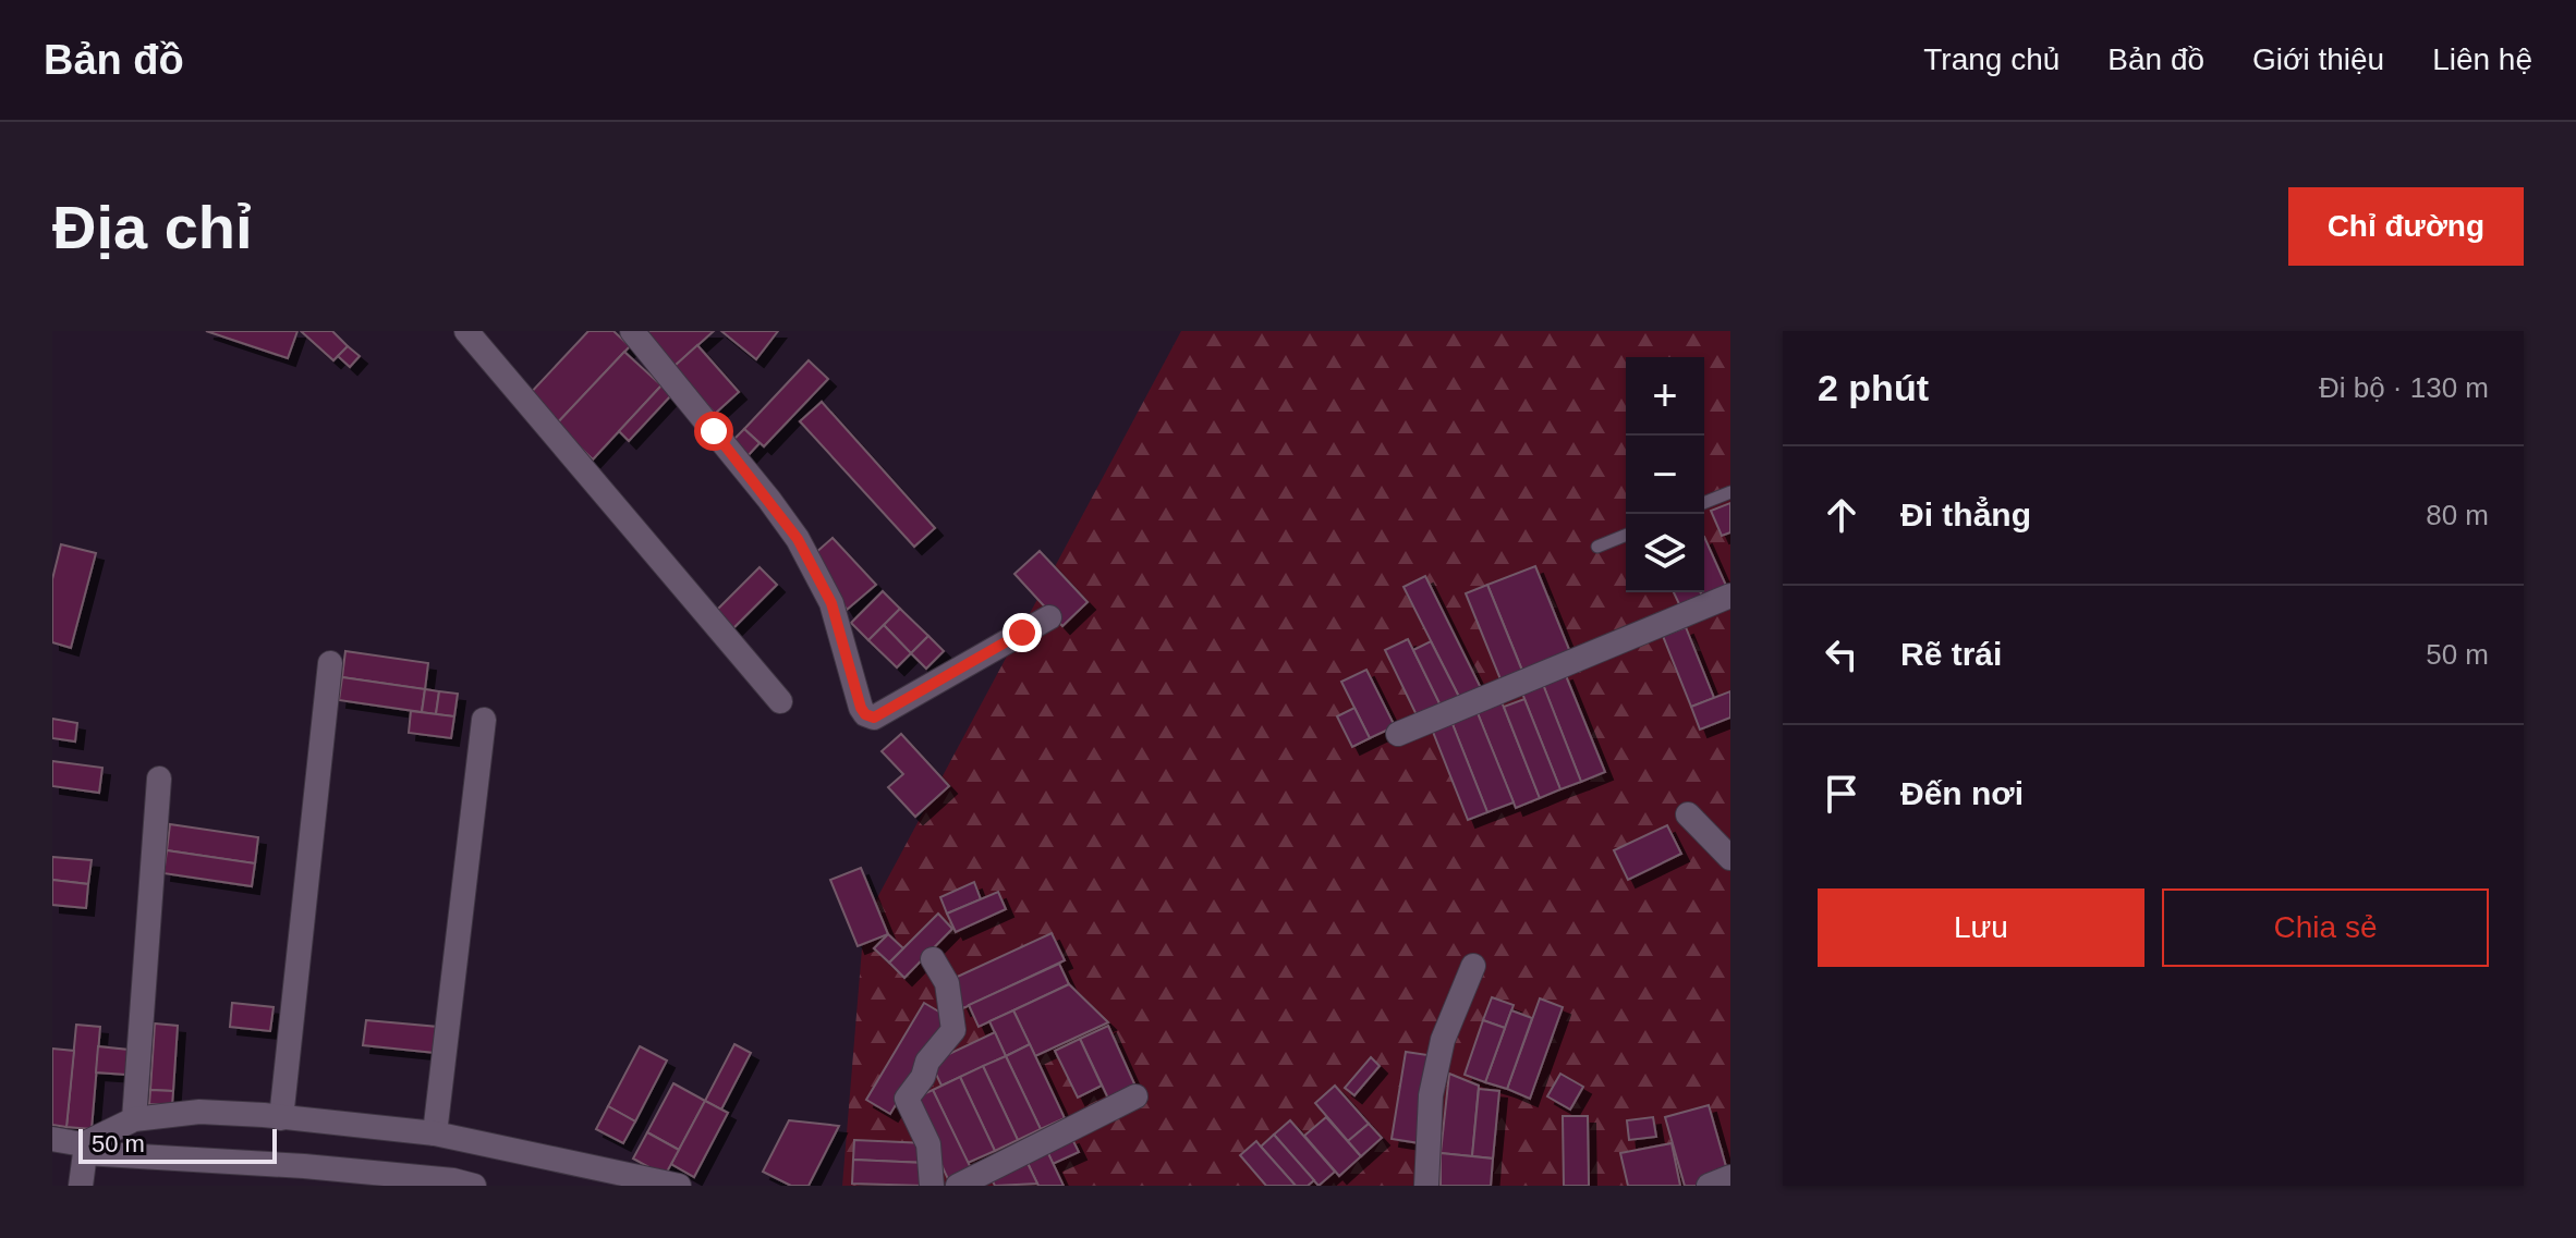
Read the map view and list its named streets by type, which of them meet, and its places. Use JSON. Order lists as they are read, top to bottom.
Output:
{
  "scale_bar": "50 m",
  "page": {
    "header": "Bản đồ",
    "nav": [
      "Trang chủ",
      "Bản đồ",
      "Giới thiệu",
      "Liên hệ"
    ],
    "buttons": [
      "Chỉ đường",
      ["Lưu", "Chia sẻ"]
    ],
    "title": "Địa chỉ",
    "heading": ["2 phút", "Đi bộ · 130 m"],
    "map_buttons": ["+", "−"],
    "list": [
      ["Đi thẳng", "80 m"],
      ["Rẽ trái", "50 m"],
      "Đến nơi"
    ],
    "scale": "50 m"
  }
}
